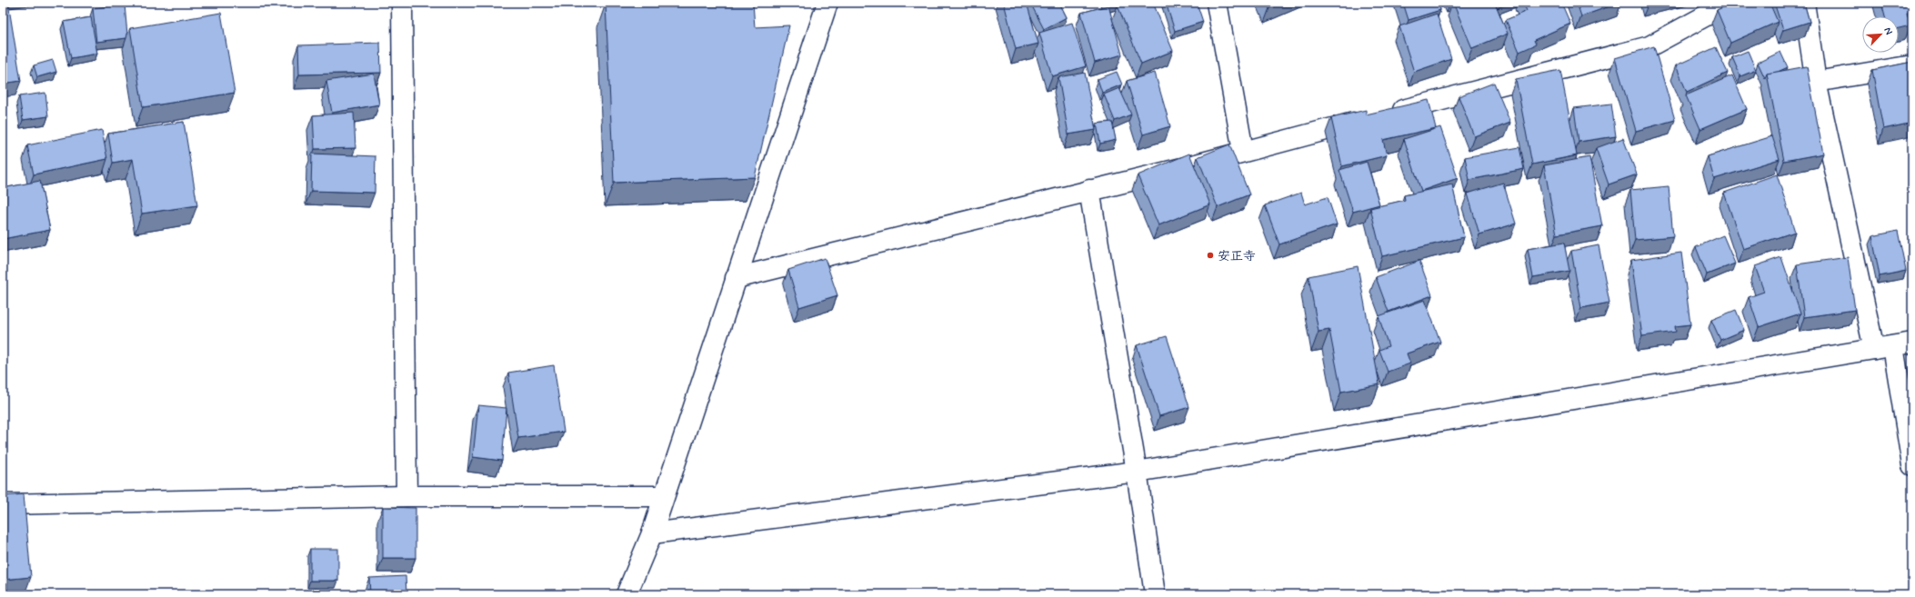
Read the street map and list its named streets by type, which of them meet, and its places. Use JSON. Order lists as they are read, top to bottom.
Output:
{
  "places": ["安正寺"],
  "north": "top right"
}
